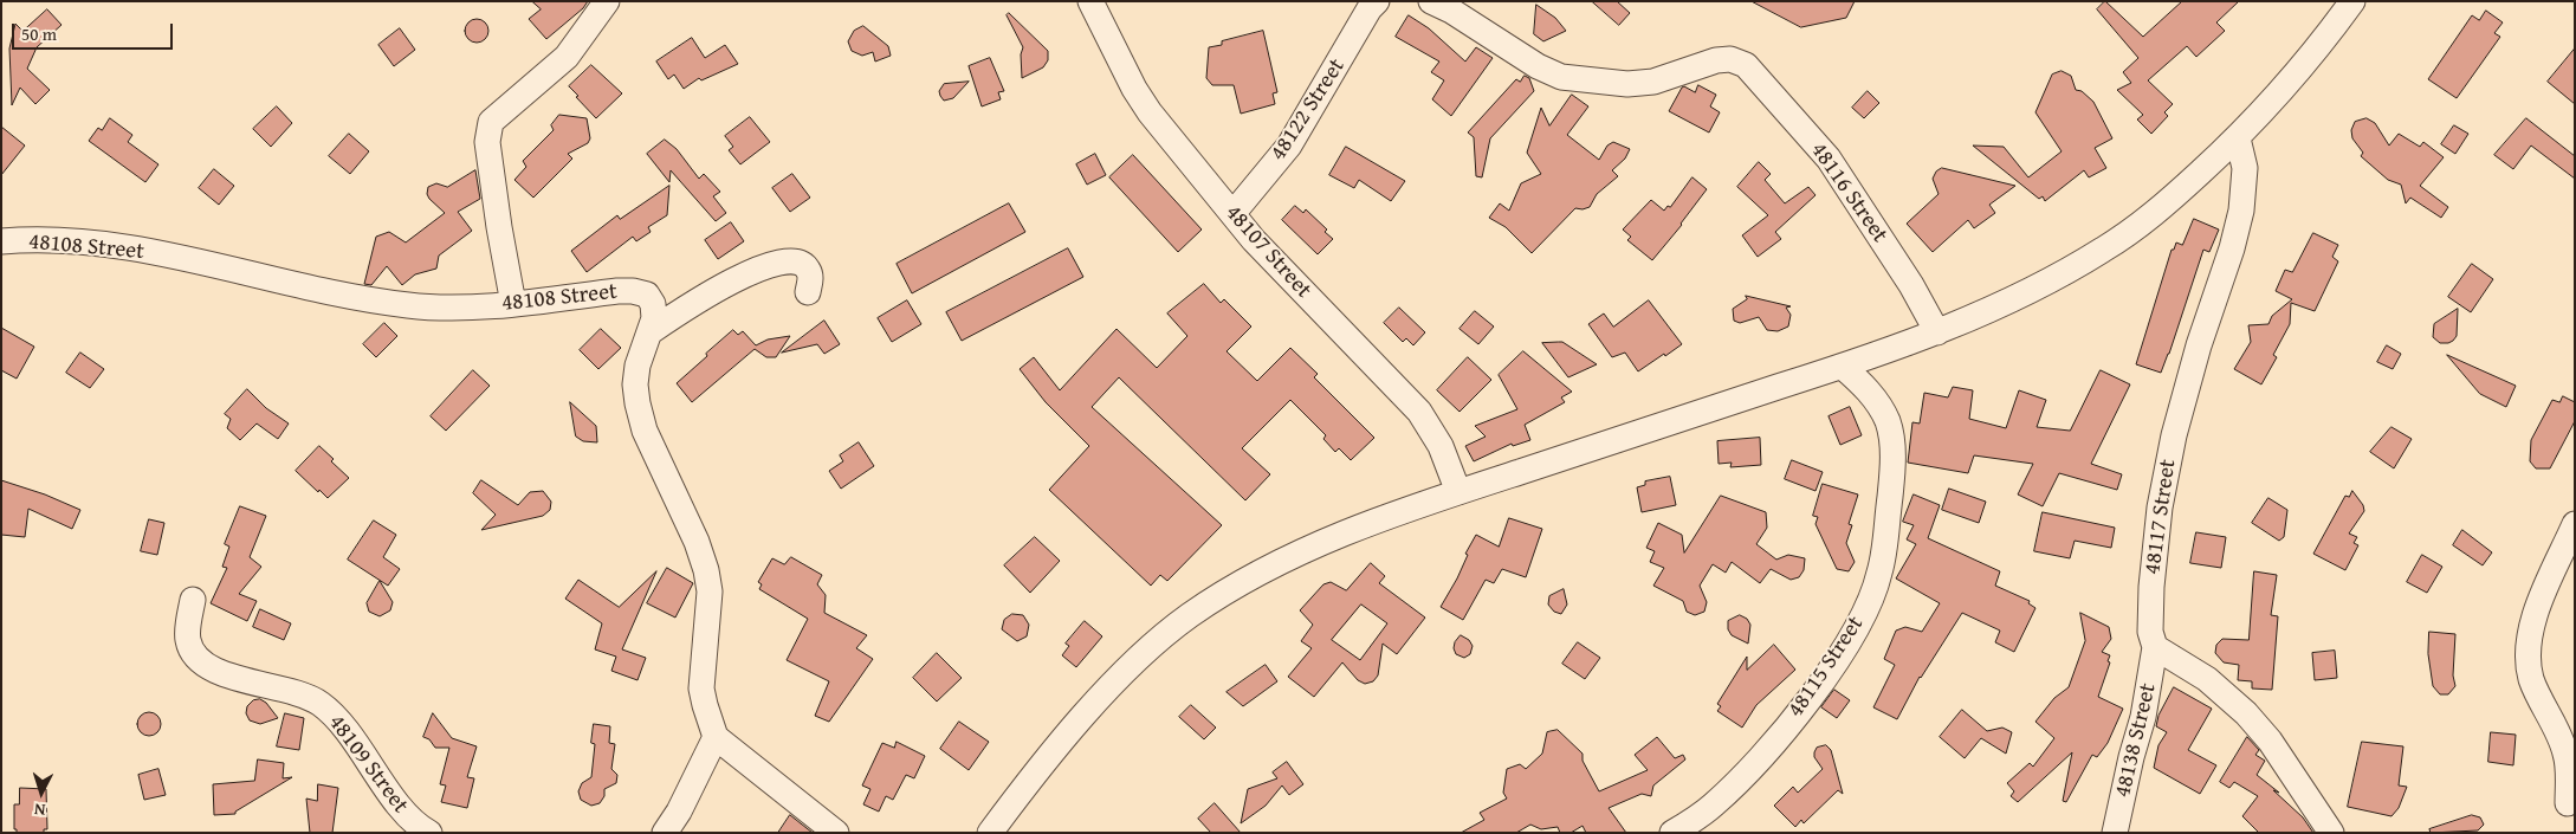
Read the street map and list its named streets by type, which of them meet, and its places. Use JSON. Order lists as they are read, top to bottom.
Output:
{
  "streets": {
    "street": [
      "48122 Street",
      "48116 Street",
      "48108 Street",
      "48107 Street",
      "48117 Street",
      "48115 Street",
      "48138 Street",
      "48109 Street"
    ]
  },
  "crossings": [
    ["48122 Street", "48107 Street"],
    ["48117 Street", "48138 Street"]
  ],
  "scale_bar": "50 m",
  "north": "bottom"
}
